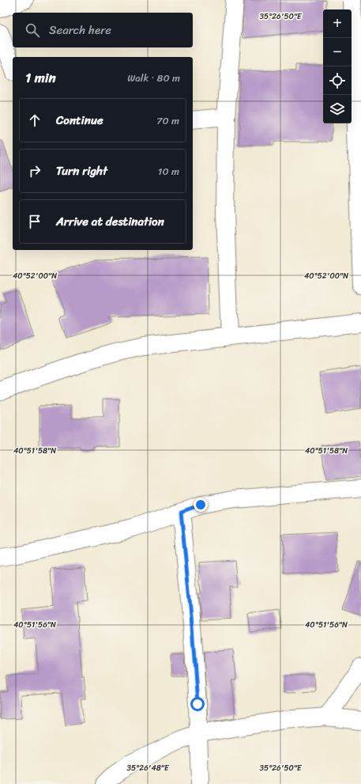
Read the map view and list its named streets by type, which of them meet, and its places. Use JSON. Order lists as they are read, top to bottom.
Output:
{
  "page": {
    "map_buttons": ["+", "−"],
    "search": "Search here",
    "heading": ["1 min", "Walk · 80 m"],
    "list": [
      ["Continue", "70 m"],
      ["Turn right", "10 m"],
      "Arrive at destination"
    ]
  },
  "coordinates": [
    "35°26'50\"E",
    "40°52'00\"N",
    "40°51'58\"N",
    "40°51'56\"N",
    "35°26'48\"E"
  ]
}
